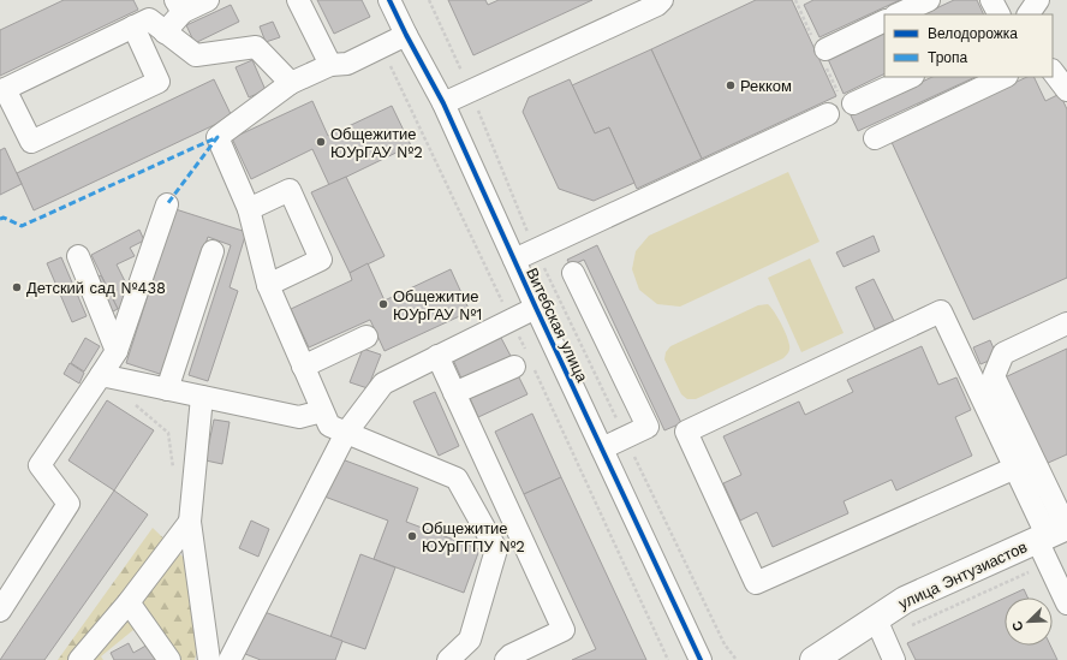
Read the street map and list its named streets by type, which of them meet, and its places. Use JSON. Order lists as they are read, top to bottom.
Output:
{
  "streets": {
    "main road": ["улица Энтузиастов"],
    "street": ["Витебская улица"]
  },
  "places": [
    "Рекком",
    "Общежитие ЮУрГАУ №2",
    "Детский сад №438",
    "Общежитие ЮУрГАУ №1",
    "Общежитие ЮУрГГПУ №2"
  ],
  "legend": ["Велодорожка", "Тропа"],
  "north": "bottom left"
}
